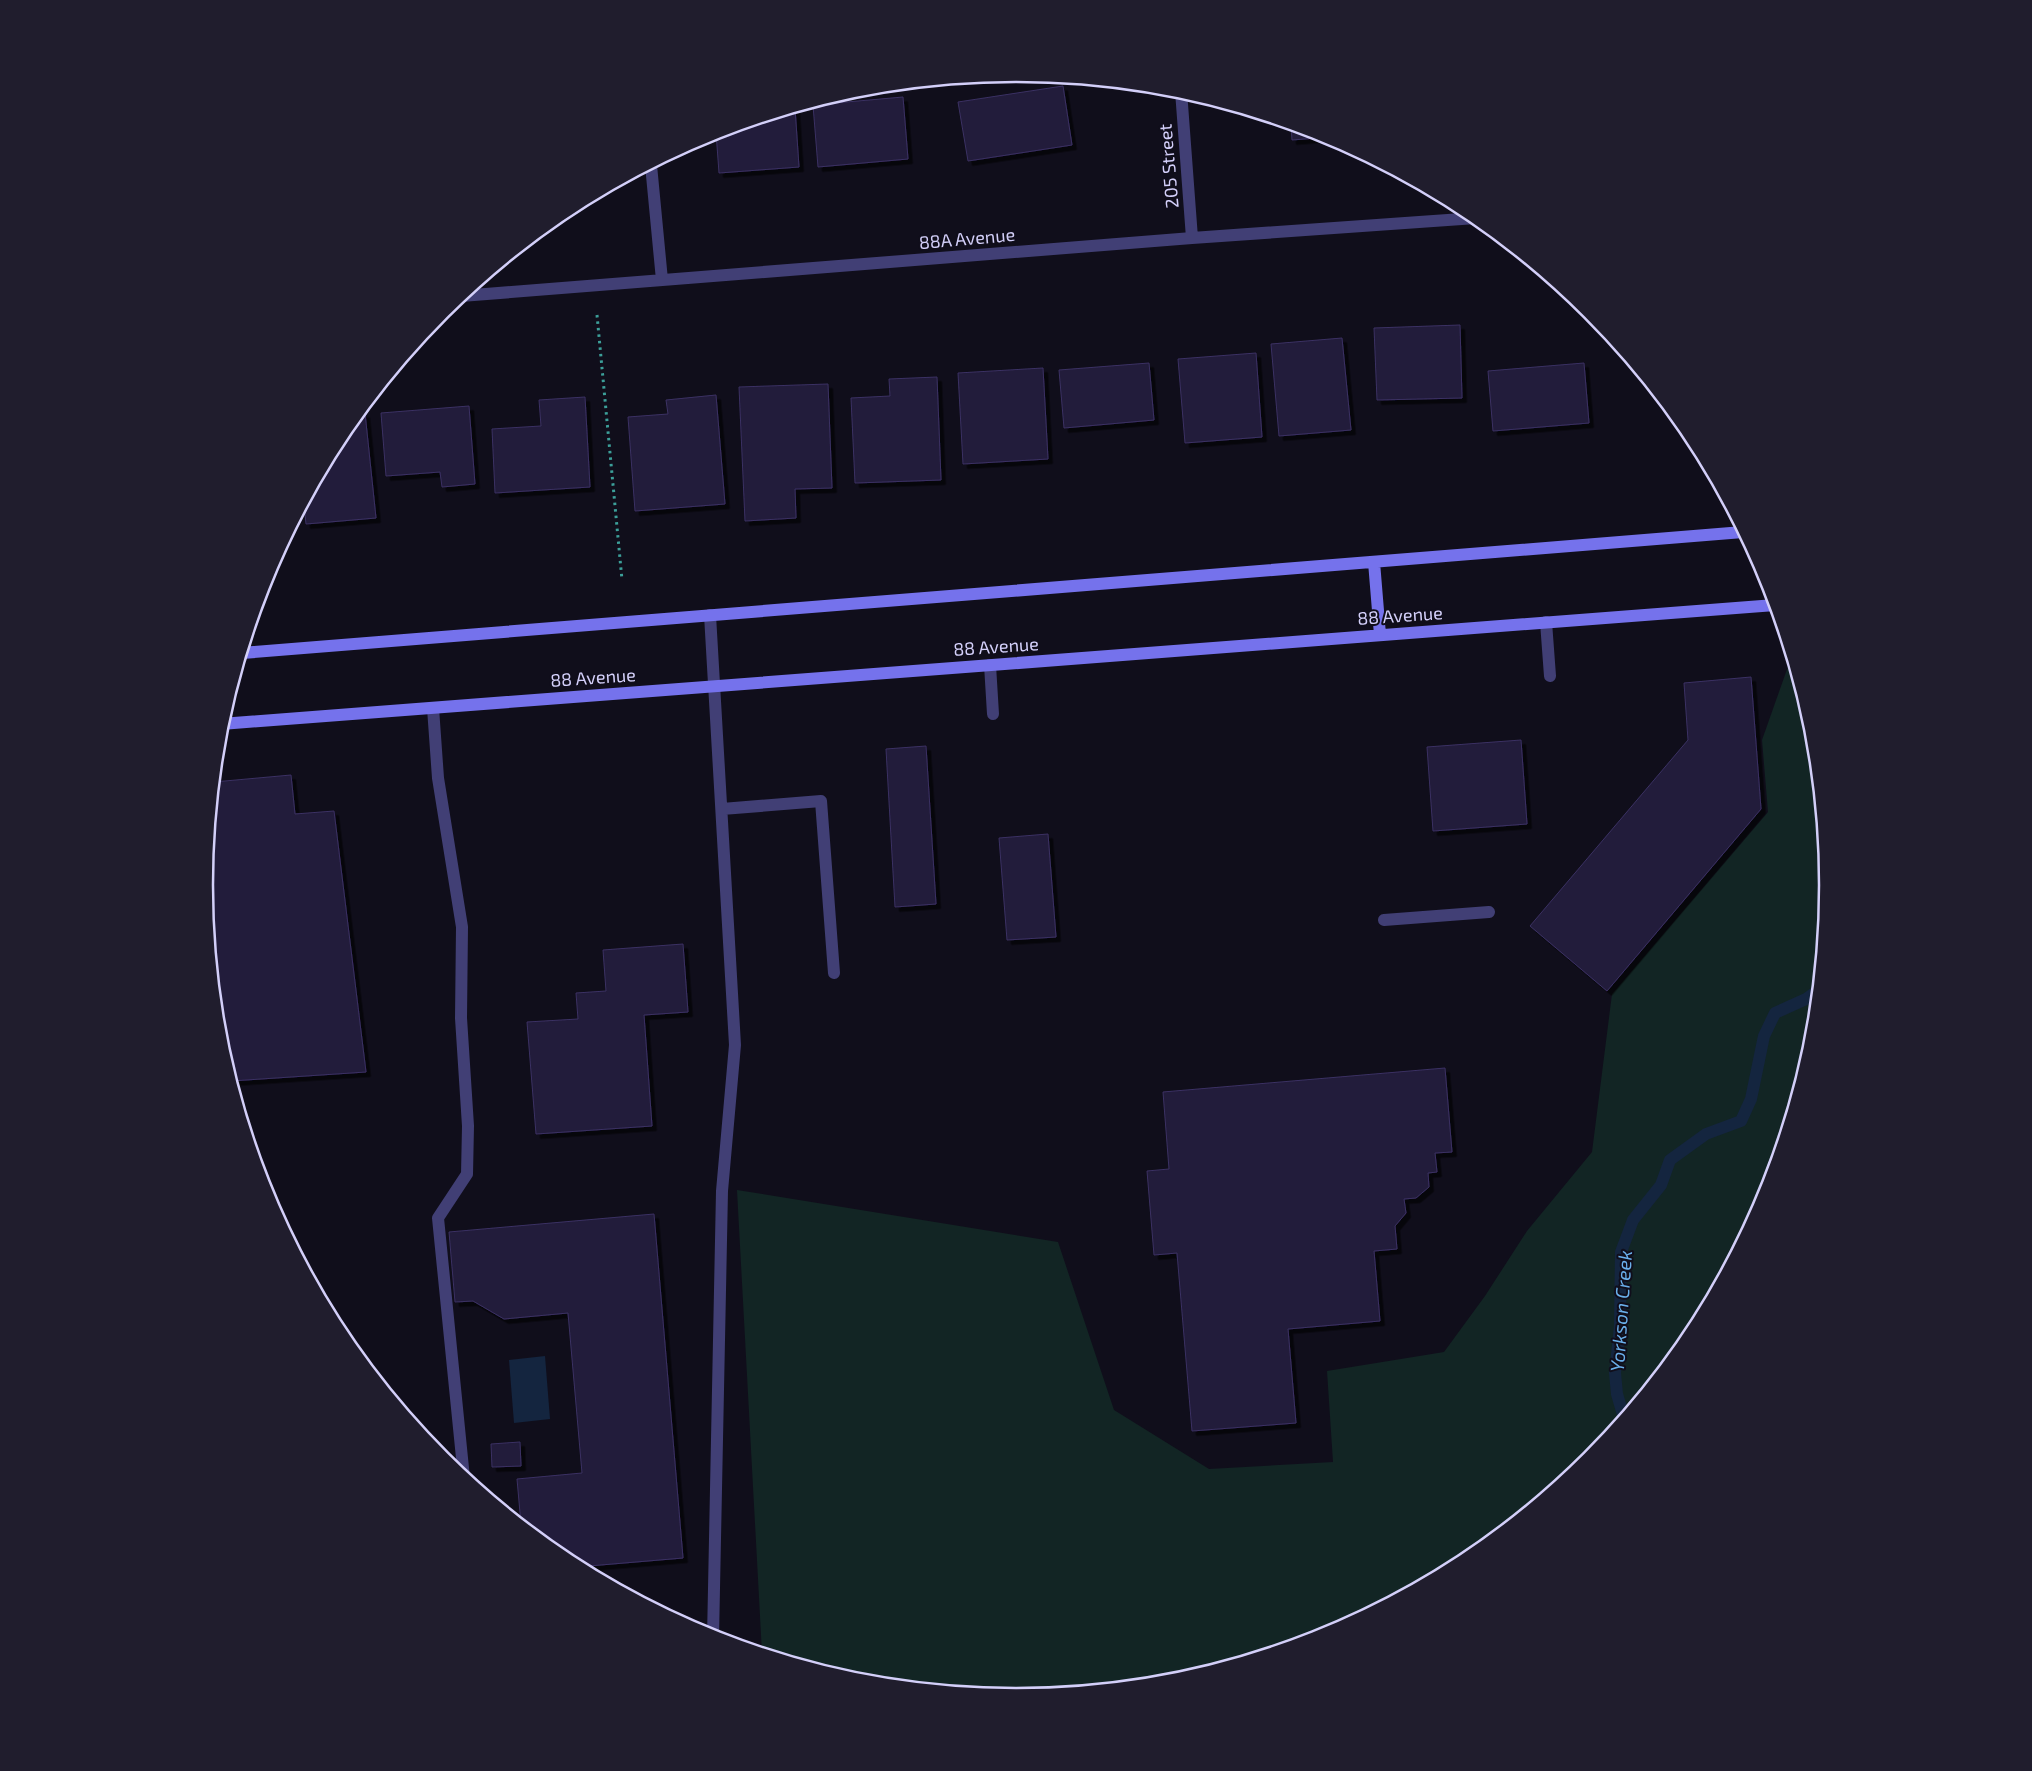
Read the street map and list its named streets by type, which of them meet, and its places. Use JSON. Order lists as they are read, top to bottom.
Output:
{
  "streets": {
    "main road": ["88 Avenue"],
    "street": ["205 Street", "88A Avenue"]
  },
  "crossings": [
    ["205 Street", "88A Avenue"]
  ],
  "water": ["Yorkson Creek"]
}
